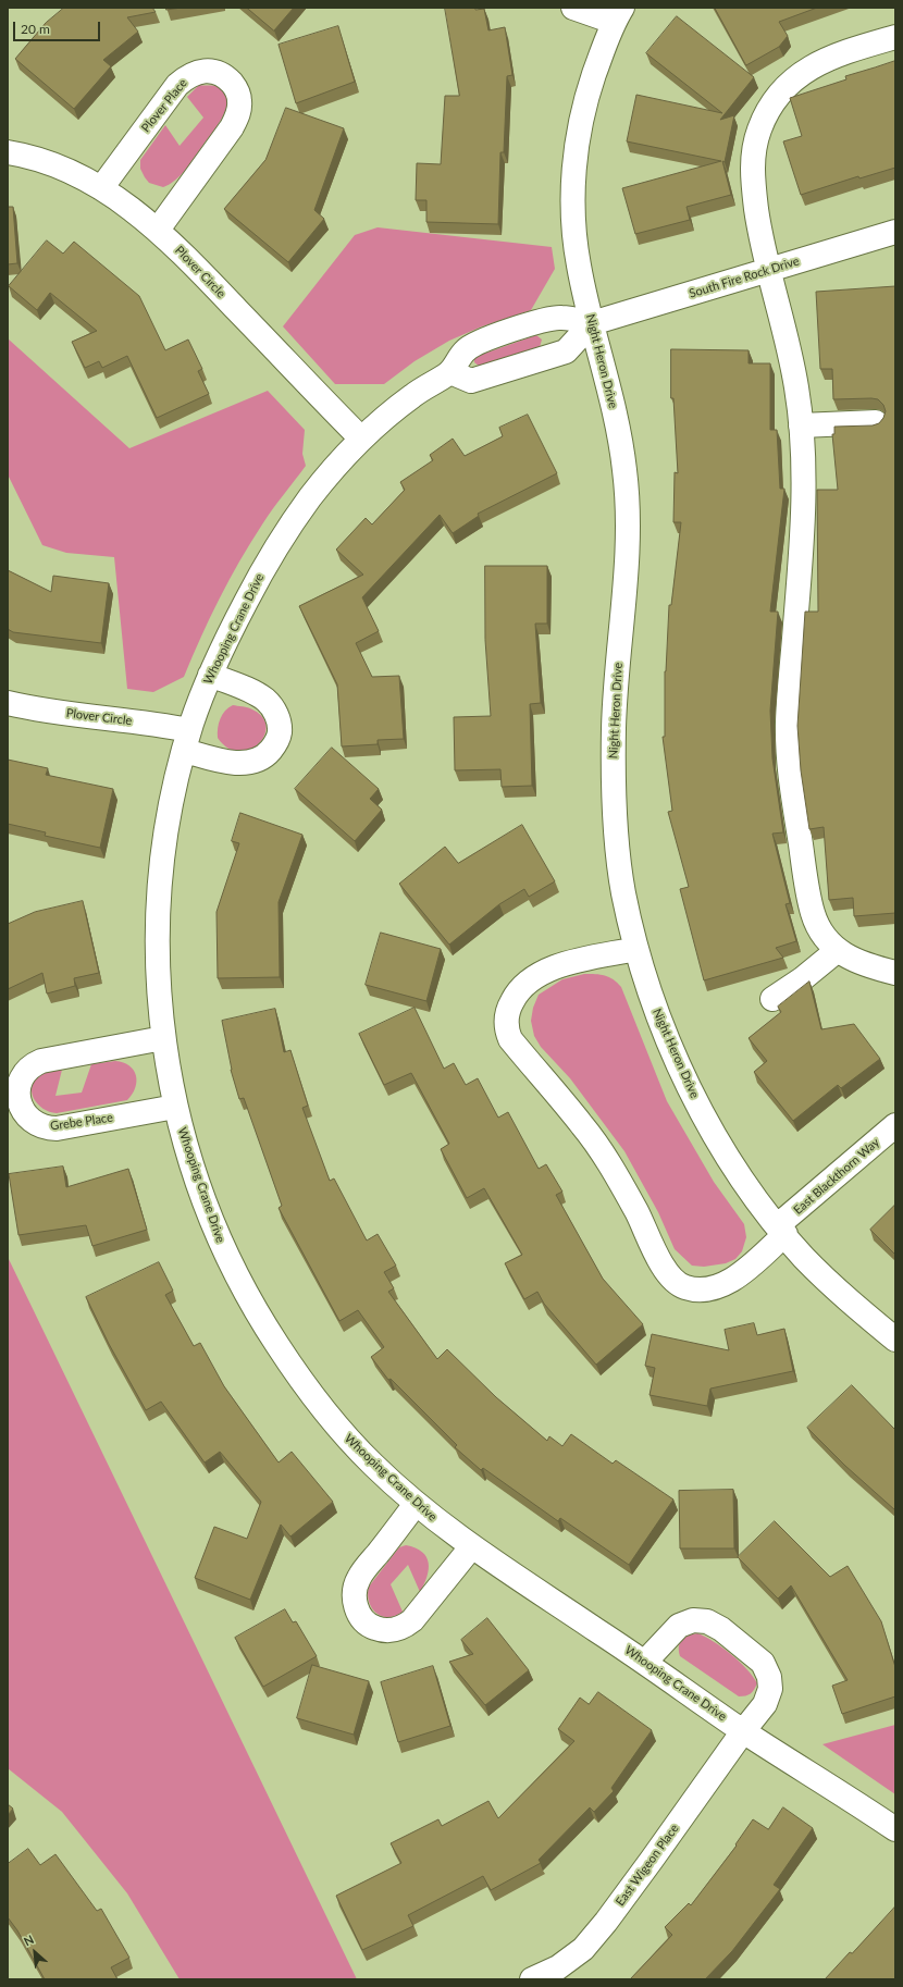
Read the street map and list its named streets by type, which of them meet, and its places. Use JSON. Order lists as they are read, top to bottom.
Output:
{
  "streets": {
    "street": [
      "Plover Place",
      "Plover Circle",
      "South Fire Rock Drive",
      "Night Heron Drive",
      "Whooping Crane Drive",
      "Grebe Place",
      "East Blackthorn Way",
      "East Wigeon Place"
    ]
  },
  "crossings": [
    ["Plover Place", "Plover Circle"],
    ["Plover Circle", "Whooping Crane Drive"],
    ["South Fire Rock Drive", "Night Heron Drive"],
    ["South Fire Rock Drive", "Whooping Crane Drive"],
    ["Night Heron Drive", "Whooping Crane Drive"],
    ["Night Heron Drive", "East Blackthorn Way"],
    ["Whooping Crane Drive", "Grebe Place"],
    ["Whooping Crane Drive", "East Wigeon Place"]
  ],
  "scale_bar": "20 m",
  "north": "top left"
}
